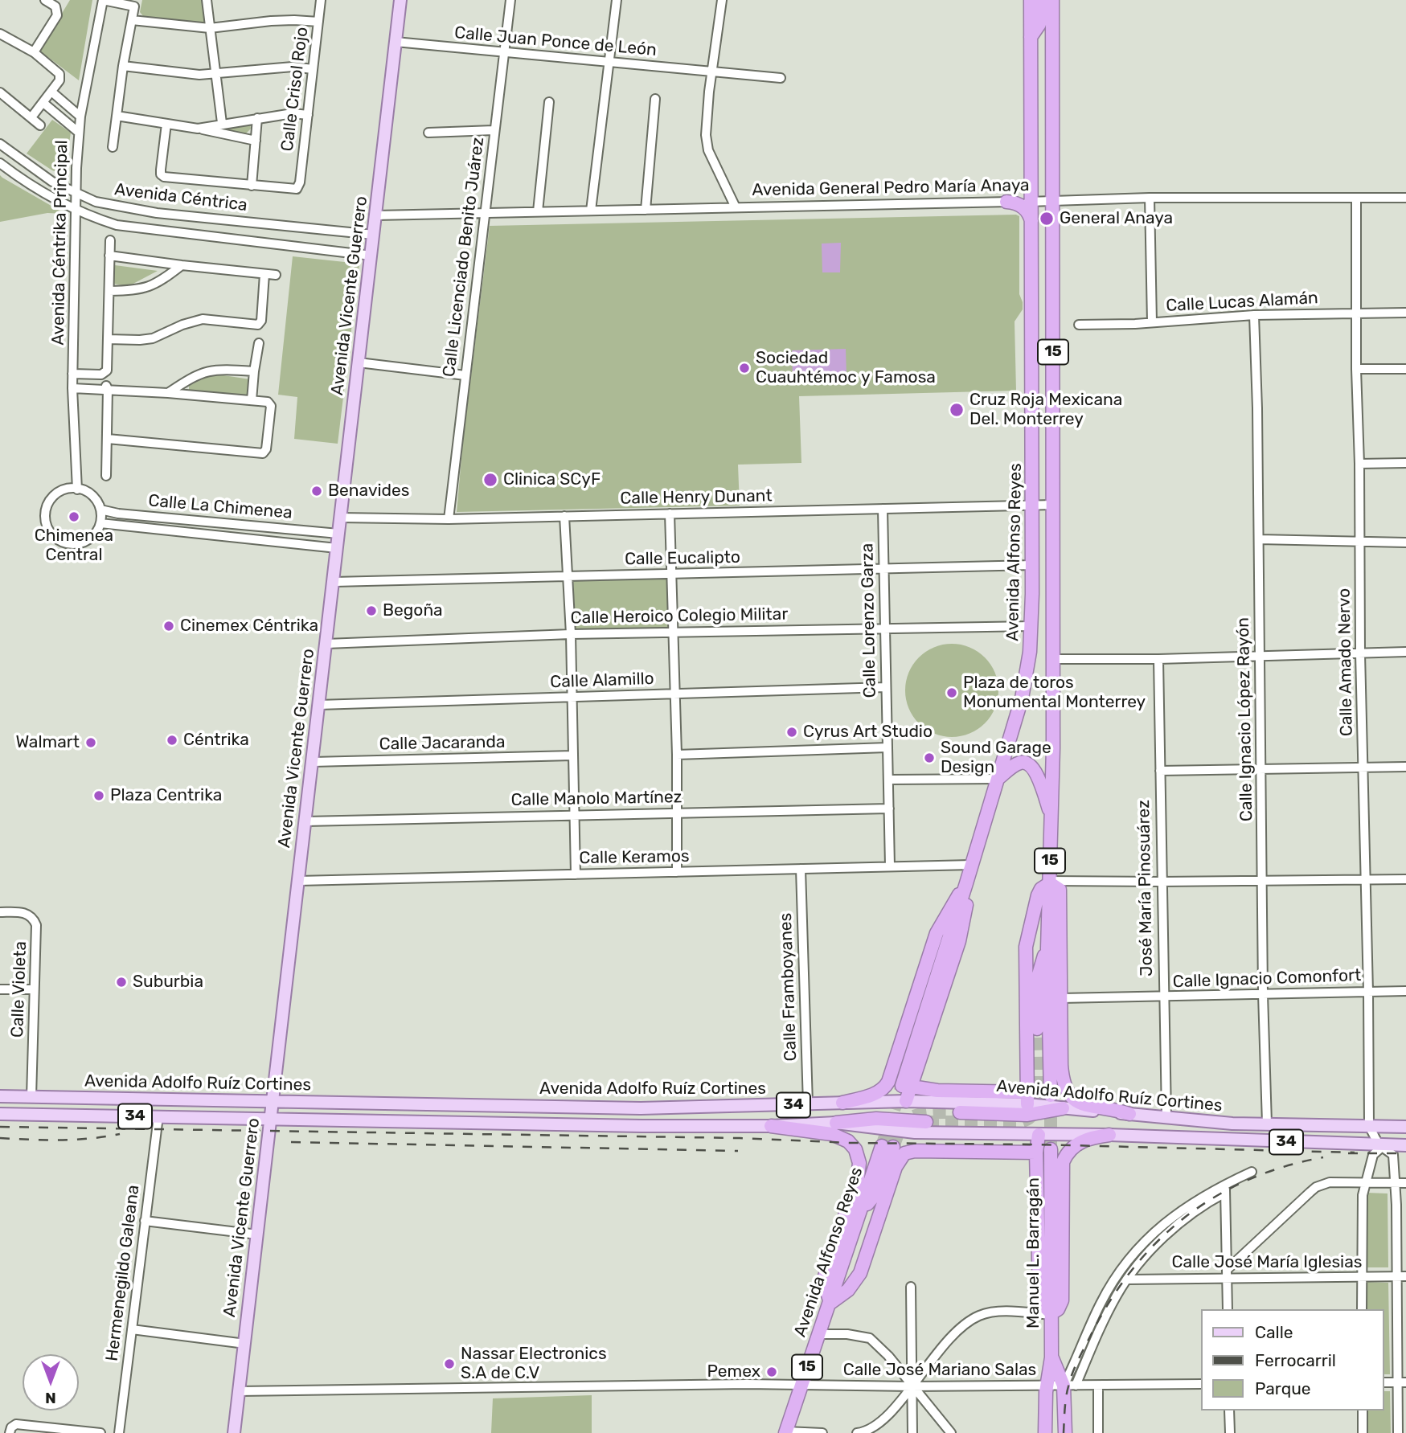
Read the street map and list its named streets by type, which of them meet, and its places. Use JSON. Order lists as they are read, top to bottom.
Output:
{
  "streets": {
    "highway": ["15", "Avenida Alfonso Reyes", "Manuel L. Barragán"],
    "main road": ["Avenida Vicente Guerrero", "Avenida Adolfo Ruíz Cortines", "34"],
    "street": [
      "Calle Juan Ponce de León",
      "Calle Crisol Rojo",
      "Avenida General Pedro María Anaya",
      "Avenida Céntrica",
      "Avenida Céntrika Principal",
      "Calle Licenciado Benito Juárez",
      "Calle Lucas Alamán",
      "Calle Henry Dunant",
      "Calle La Chimenea",
      "Calle Eucalipto",
      "Calle Heroico Colegio Militar",
      "Calle Lorenzo Garza",
      "Calle Amado Nervo",
      "Calle Alamillo",
      "Calle Ignacio López Rayón",
      "Calle Jacaranda",
      "Calle Manolo Martínez",
      "Calle Keramos",
      "José María Pinosuárez",
      "Calle Ignacio Comonfort",
      "Calle Framboyanes",
      "Calle Violeta",
      "Calle José María Iglesias",
      "Hermenegildo Galeana",
      "Calle José Mariano Salas"
    ]
  },
  "crossings": [
    ["Calle Juan Ponce de León", "Calle Licenciado Benito Juárez"],
    ["Calle Juan Ponce de León", "Avenida Vicente Guerrero"],
    ["Avenida General Pedro María Anaya", "Calle Licenciado Benito Juárez"],
    ["Avenida General Pedro María Anaya", "Avenida Vicente Guerrero"],
    ["Avenida General Pedro María Anaya", "15"],
    ["Avenida General Pedro María Anaya", "Avenida Alfonso Reyes"],
    ["Avenida General Pedro María Anaya", "Calle Amado Nervo"],
    ["Avenida Céntrica", "Avenida Céntrika Principal"],
    ["Avenida Céntrica", "Avenida Vicente Guerrero"],
    ["Avenida Céntrika Principal", "Calle La Chimenea"],
    ["Calle Licenciado Benito Juárez", "Calle Henry Dunant"],
    ["Avenida Vicente Guerrero", "Calle Henry Dunant"],
    ["Avenida Vicente Guerrero", "Calle La Chimenea"],
    ["Avenida Vicente Guerrero", "Calle Eucalipto"],
    ["Avenida Vicente Guerrero", "Calle Heroico Colegio Militar"],
    ["Avenida Vicente Guerrero", "Calle Alamillo"],
    ["Avenida Vicente Guerrero", "Calle Jacaranda"],
    ["Avenida Vicente Guerrero", "Calle Manolo Martínez"],
    ["Avenida Vicente Guerrero", "Calle Keramos"],
    ["Avenida Vicente Guerrero", "Avenida Adolfo Ruíz Cortines"],
    ["Avenida Vicente Guerrero", "Calle José Mariano Salas"],
    ["Calle Lucas Alamán", "Calle Amado Nervo"],
    ["Calle Lucas Alamán", "Calle Ignacio López Rayón"],
    ["15", "Calle Henry Dunant"],
    ["Calle Henry Dunant", "Avenida Alfonso Reyes"],
    ["Calle Henry Dunant", "Calle Lorenzo Garza"],
    ["Avenida Alfonso Reyes", "Calle Eucalipto"],
    ["Avenida Alfonso Reyes", "Calle Heroico Colegio Militar"],
    ["Avenida Alfonso Reyes", "Calle Keramos"],
    ["Avenida Alfonso Reyes", "Calle José Mariano Salas"],
    ["Calle Eucalipto", "Calle Lorenzo Garza"],
    ["Calle Heroico Colegio Militar", "Calle Lorenzo Garza"],
    ["Calle Lorenzo Garza", "Calle Alamillo"],
    ["Calle Lorenzo Garza", "Calle Manolo Martínez"],
    ["Calle Lorenzo Garza", "Calle Keramos"],
    ["Calle Amado Nervo", "Calle Ignacio Comonfort"],
    ["Calle Amado Nervo", "Avenida Adolfo Ruíz Cortines"],
    ["Calle Ignacio López Rayón", "Calle Ignacio Comonfort"],
    ["Calle Ignacio López Rayón", "Avenida Adolfo Ruíz Cortines"],
    ["Calle Keramos", "Calle Framboyanes"],
    ["José María Pinosuárez", "Calle Ignacio Comonfort"],
    ["José María Pinosuárez", "Avenida Adolfo Ruíz Cortines"],
    ["Calle Framboyanes", "Avenida Adolfo Ruíz Cortines"],
    ["Calle Violeta", "Avenida Adolfo Ruíz Cortines"],
    ["Avenida Adolfo Ruíz Cortines", "Hermenegildo Galeana"],
    ["Manuel L. Barragán", "Calle José Mariano Salas"]
  ],
  "places": [
    "General Anaya",
    "Sociedad Cuauhtémoc y Famosa",
    "Cruz Roja Mexicana Del. Monterrey",
    "Clinica SCyF",
    "Benavides",
    "Chimenea Central",
    "Begoña",
    "Cinemex Céntrika",
    "Plaza de toros Monumental Monterrey",
    "Cyrus Art Studio",
    "Céntrika",
    "Walmart",
    "Sound Garage Design",
    "Plaza Centrika",
    "Suburbia",
    "Nassar Electronics S.A de C.V",
    "Pemex"
  ],
  "legend": ["Calle", "Ferrocarril", "Parque"],
  "north": "bottom"
}
